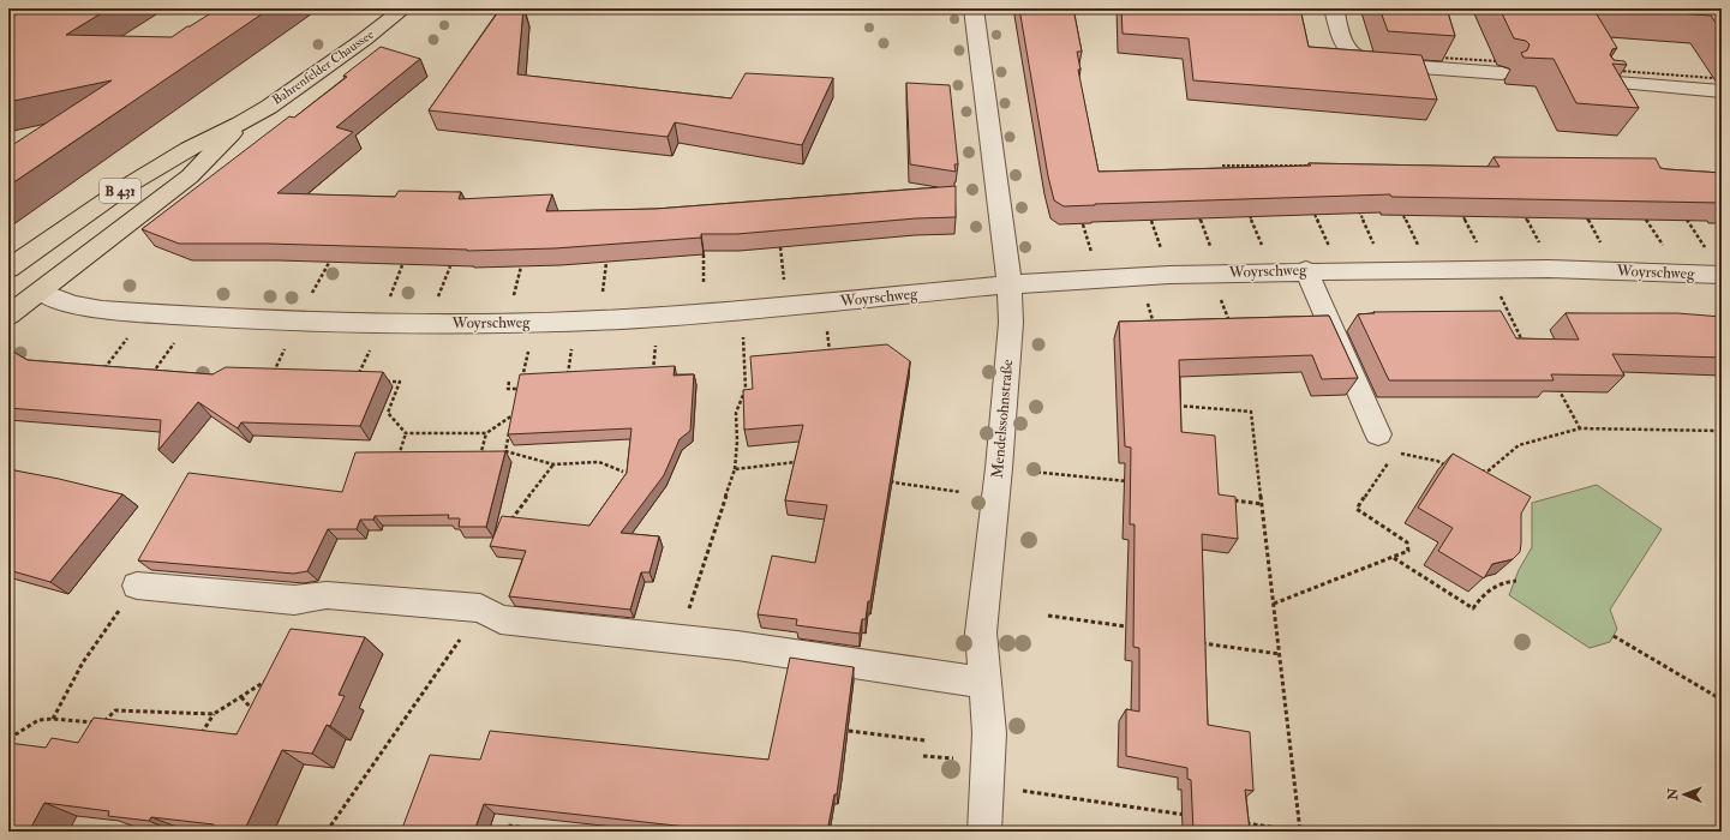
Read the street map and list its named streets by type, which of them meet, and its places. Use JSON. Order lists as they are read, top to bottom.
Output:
{
  "streets": {
    "main road": ["Bahrenfelder Chaussee", "B 431"],
    "street": ["Woyrschweg", "Mendelssohnstraße"]
  },
  "crossings": [
    ["Bahrenfelder Chaussee", "Woyrschweg"],
    ["Woyrschweg", "Mendelssohnstraße"]
  ],
  "north": "left"
}
